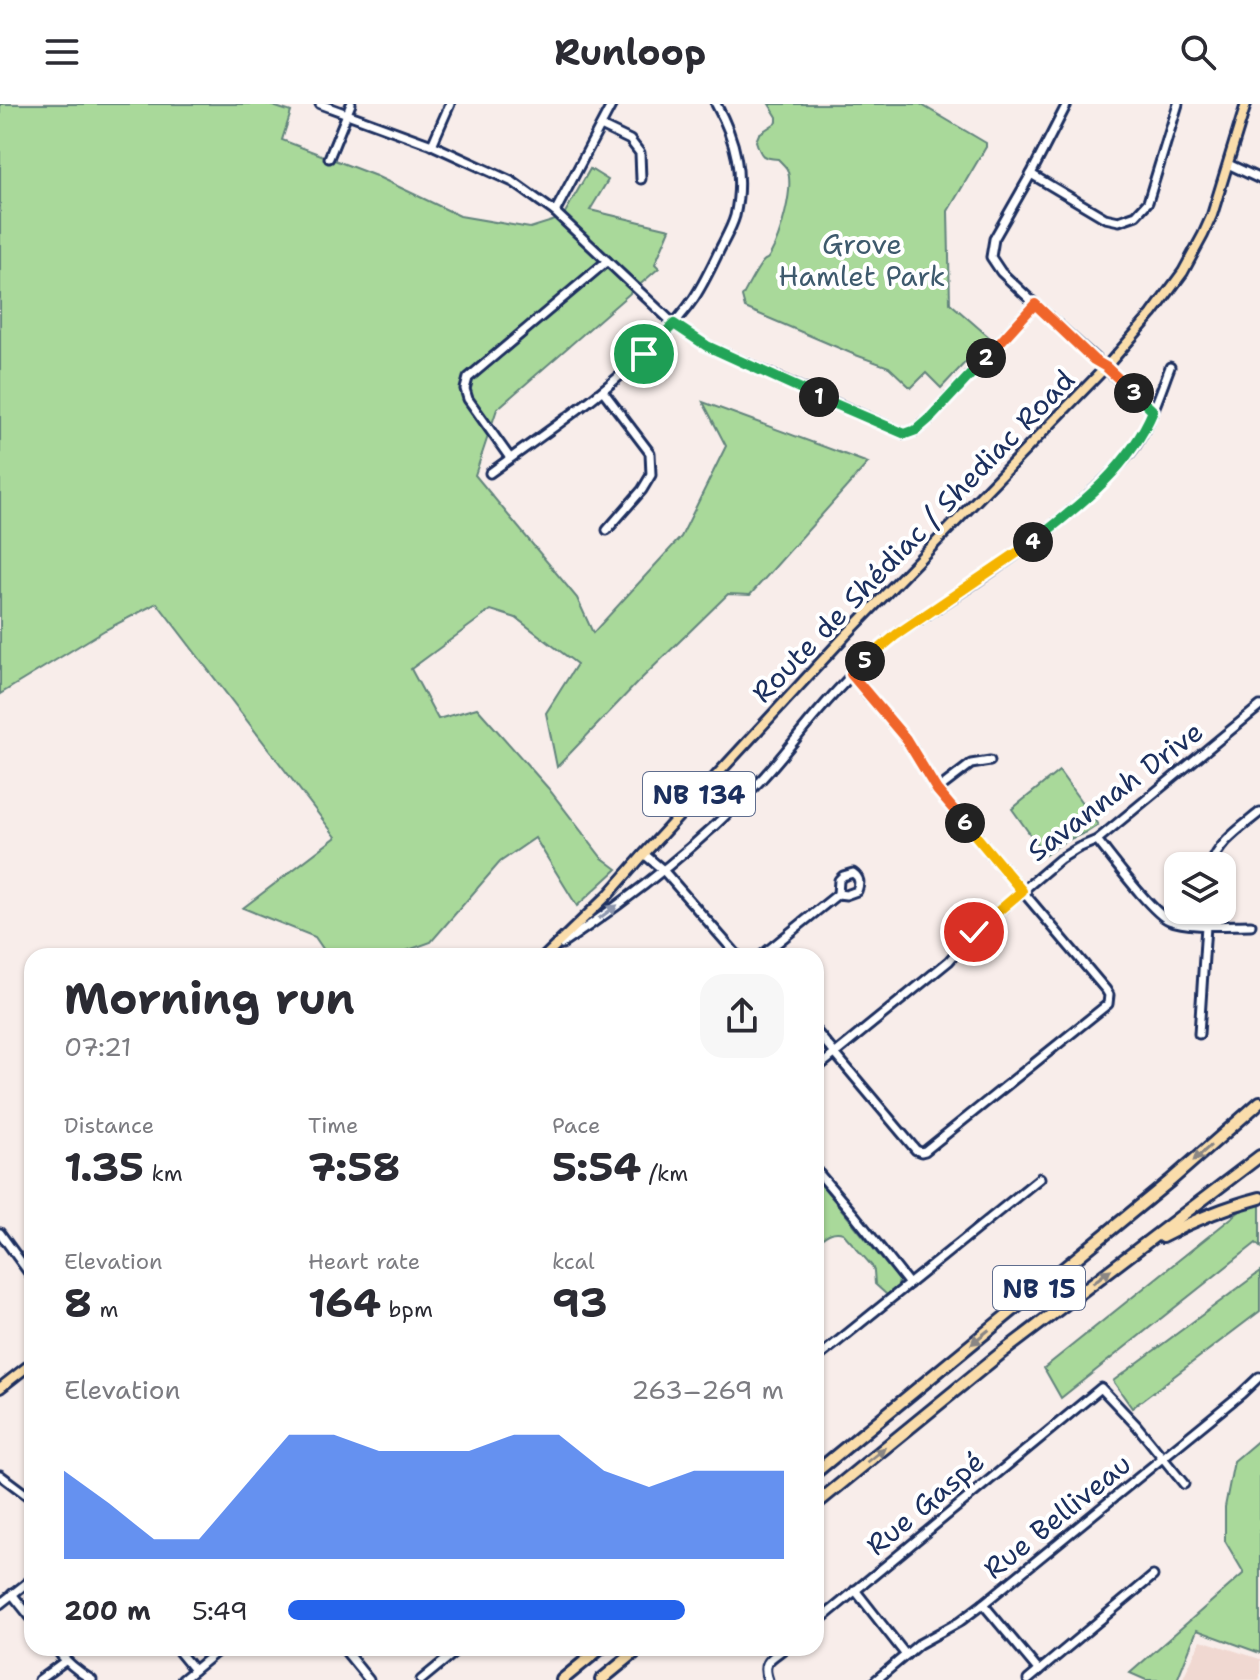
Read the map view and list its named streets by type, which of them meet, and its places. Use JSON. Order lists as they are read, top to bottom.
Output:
{
  "streets": {
    "highway": ["NB 15"],
    "main road": ["Route de Shédiac / Shediac Road", "NB 134"],
    "street": ["Savannah Drive", "Rue Gaspé", "Rue Belliveau"]
  },
  "crossings": [
    ["Rue Gaspé", "Rue Belliveau"]
  ],
  "parks": ["Grove Hamlet Park"],
  "page": {
    "header": "Runloop",
    "pins": [
      "2",
      "3",
      "1",
      "4",
      "5",
      "6"
    ],
    "heading": ["Morning run", "07:21"],
    "stats": [
      ["Distance", "1.35 km"],
      ["Time", "7:58"],
      ["Pace", "5:54 /km"],
      ["Elevation", "8 m"],
      ["Heart rate", "164 bpm"],
      ["kcal", "93"]
    ],
    "chart": ["Elevation", "263–269 m"],
    "list": [
      {
        "name": "200 m",
        "note": "5:49"
      }
    ]
  }
}
